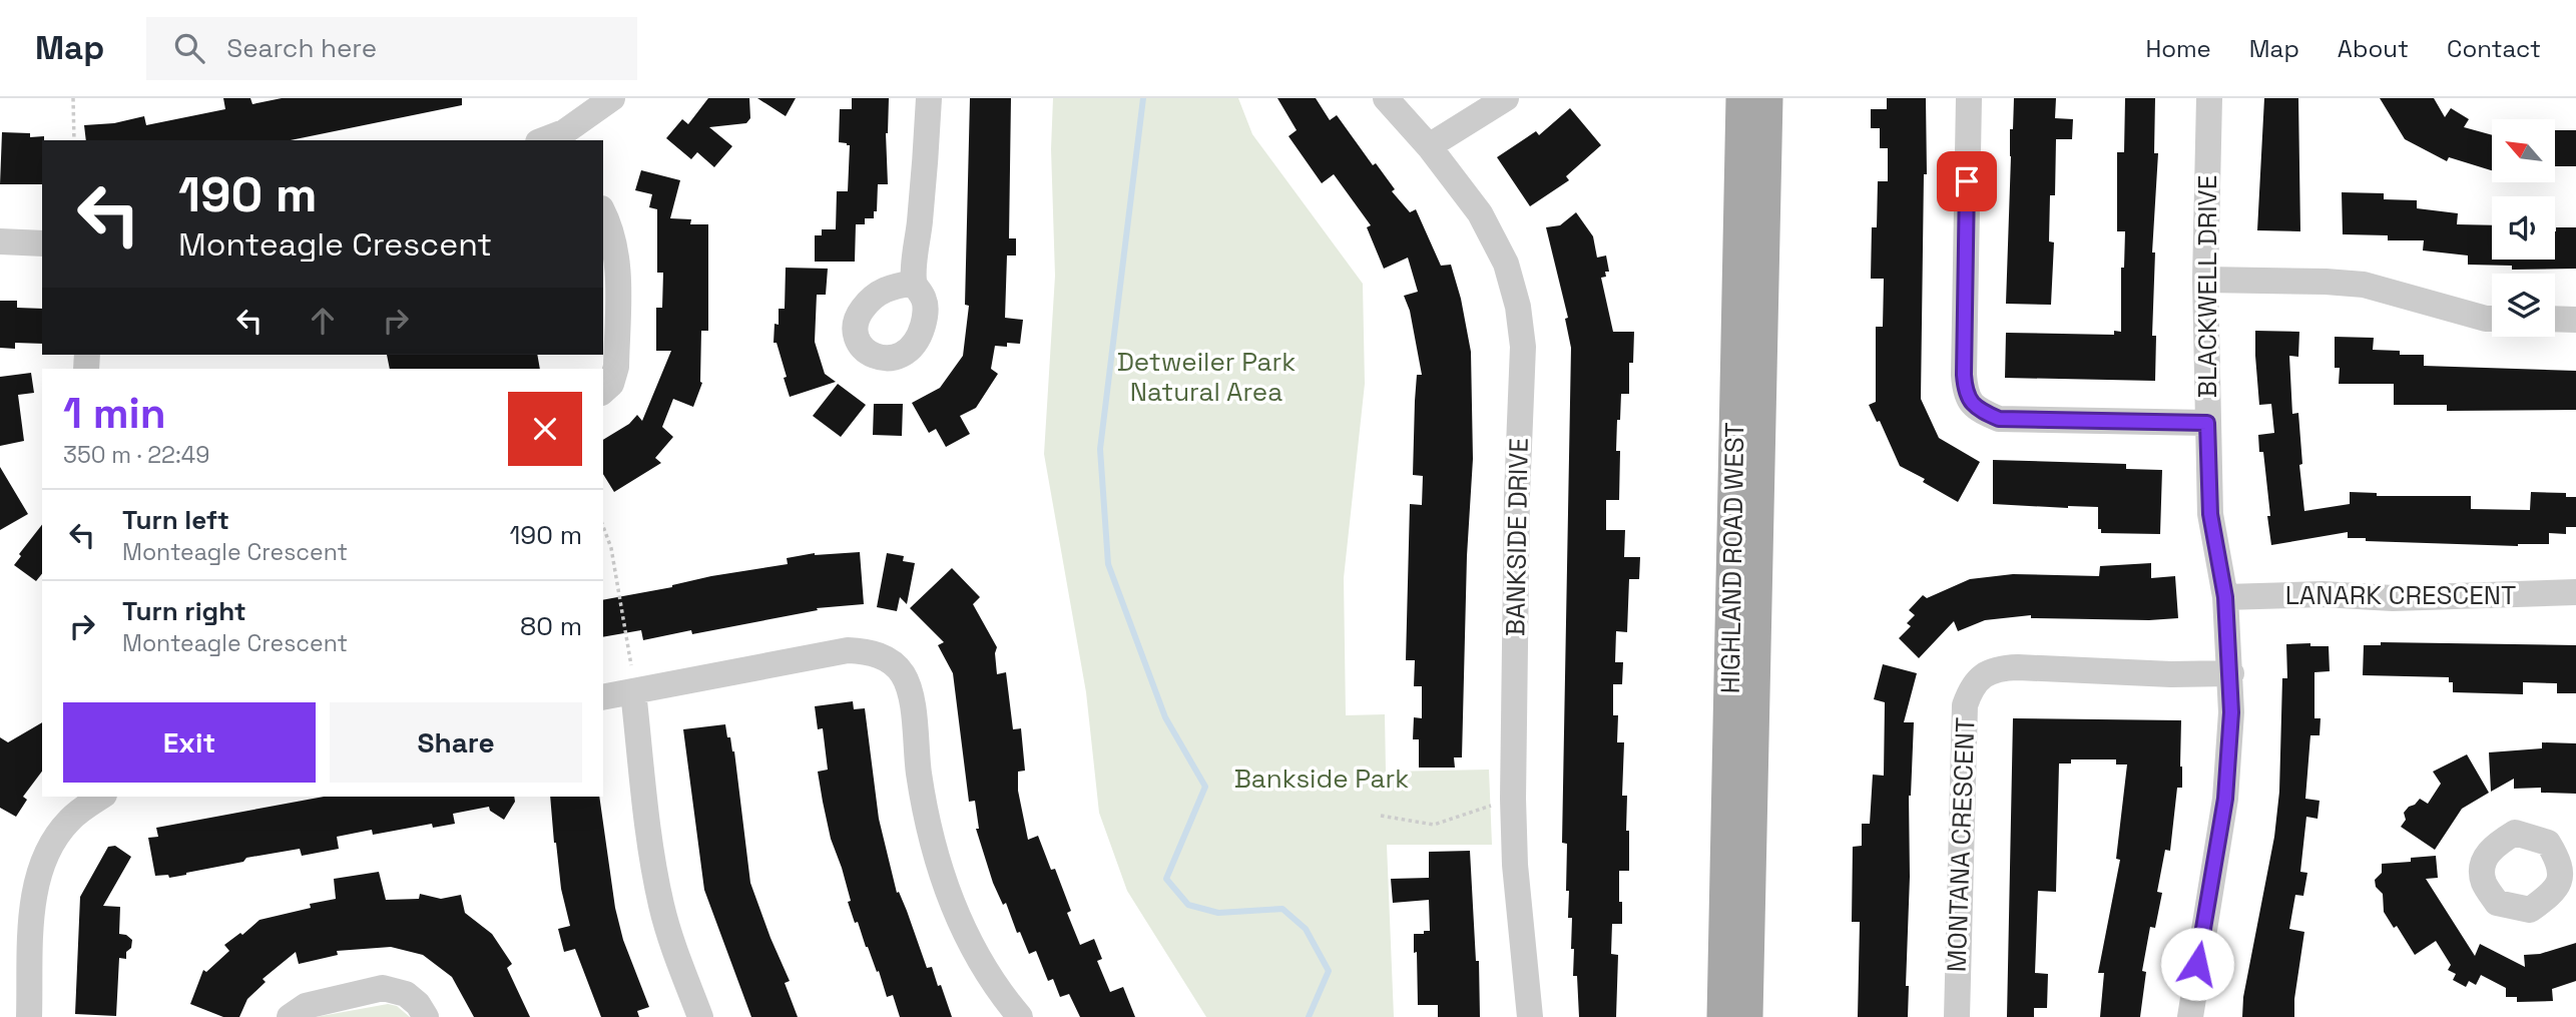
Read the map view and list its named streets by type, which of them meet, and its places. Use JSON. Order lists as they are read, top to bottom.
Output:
{
  "streets": {
    "main road": ["HIGHLAND ROAD WEST"],
    "street": [
      "BLACKWELL DRIVE",
      "BANKSIDE DRIVE",
      "LANARK CRESCENT",
      "MONTANA CRESCENT"
    ]
  },
  "crossings": [
    ["BLACKWELL DRIVE", "LANARK CRESCENT"],
    ["BLACKWELL DRIVE", "MONTANA CRESCENT"]
  ],
  "parks": ["Detweiler Park Natural Area", "Bankside Park"],
  "north": "top left",
  "page": {
    "header": "Map",
    "search": "Search here",
    "nav": [
      "Home",
      "Map",
      "About",
      "Contact"
    ],
    "turn": ["190 m", "Monteagle Crescent"],
    "heading": ["1 min", "350 m · 22:49"],
    "list": [
      {
        "name": "Turn left",
        "note": "Monteagle Crescent",
        "value": "190 m"
      },
      {
        "name": "Turn right",
        "note": "Monteagle Crescent",
        "value": "80 m"
      }
    ],
    "buttons": ["Exit", "Share"]
  }
}
